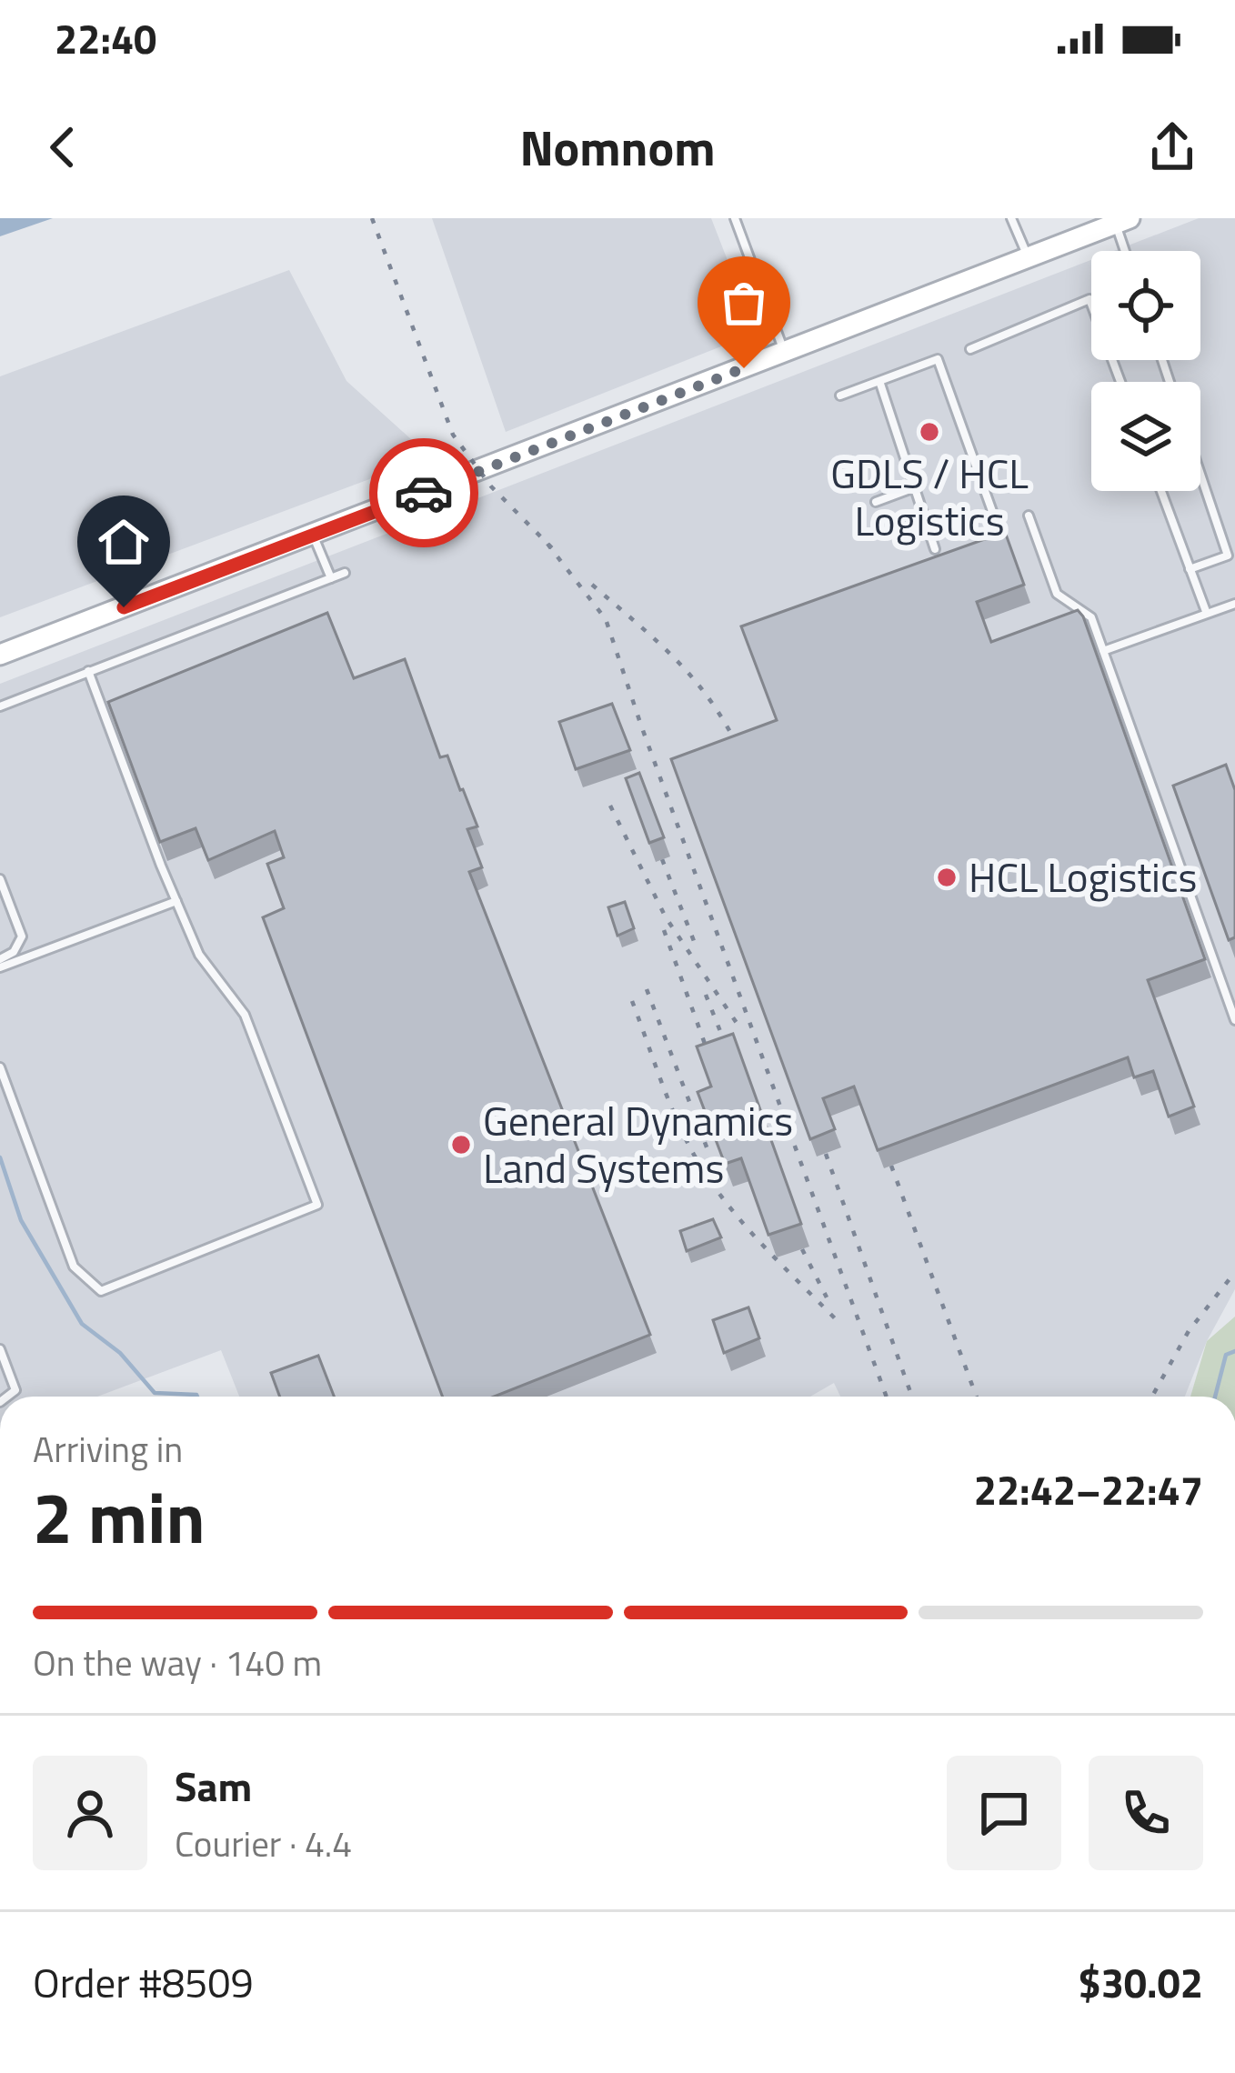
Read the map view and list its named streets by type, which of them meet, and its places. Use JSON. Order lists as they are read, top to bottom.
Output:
{
  "places": ["GDLS / HCL Logistics", "HCL Logistics", "General Dynamics Land Systems"],
  "page": {
    "status": "22:40",
    "header": "Nomnom",
    "heading": ["2 min", "Arriving in", "22:42–22:47"],
    "panel": [
      "Sam",
      "Courier · 4.4",
      "Order #8509",
      "$30.02"
    ],
    "bar": "On the way · 140 m"
  }
}
